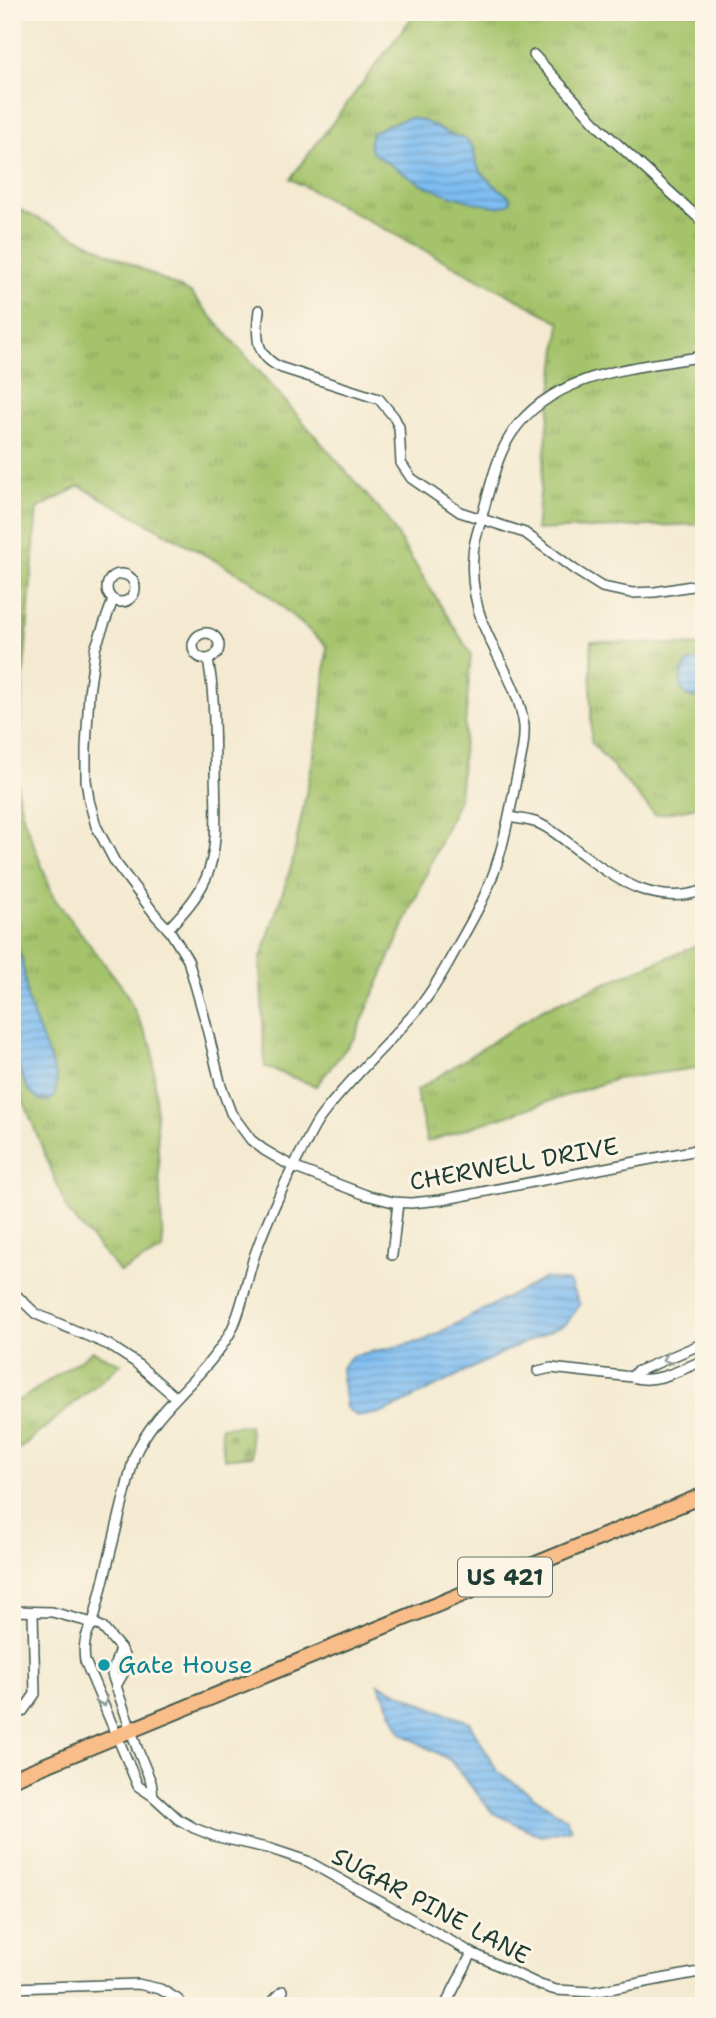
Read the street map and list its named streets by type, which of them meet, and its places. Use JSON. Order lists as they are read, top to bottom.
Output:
{
  "streets": {
    "main road": ["US 421"],
    "street": ["CHERWELL DRIVE", "SUGAR PINE LANE"]
  },
  "crossings": [
    ["US 421", "SUGAR PINE LANE"]
  ],
  "places": ["Gate House"]
}
